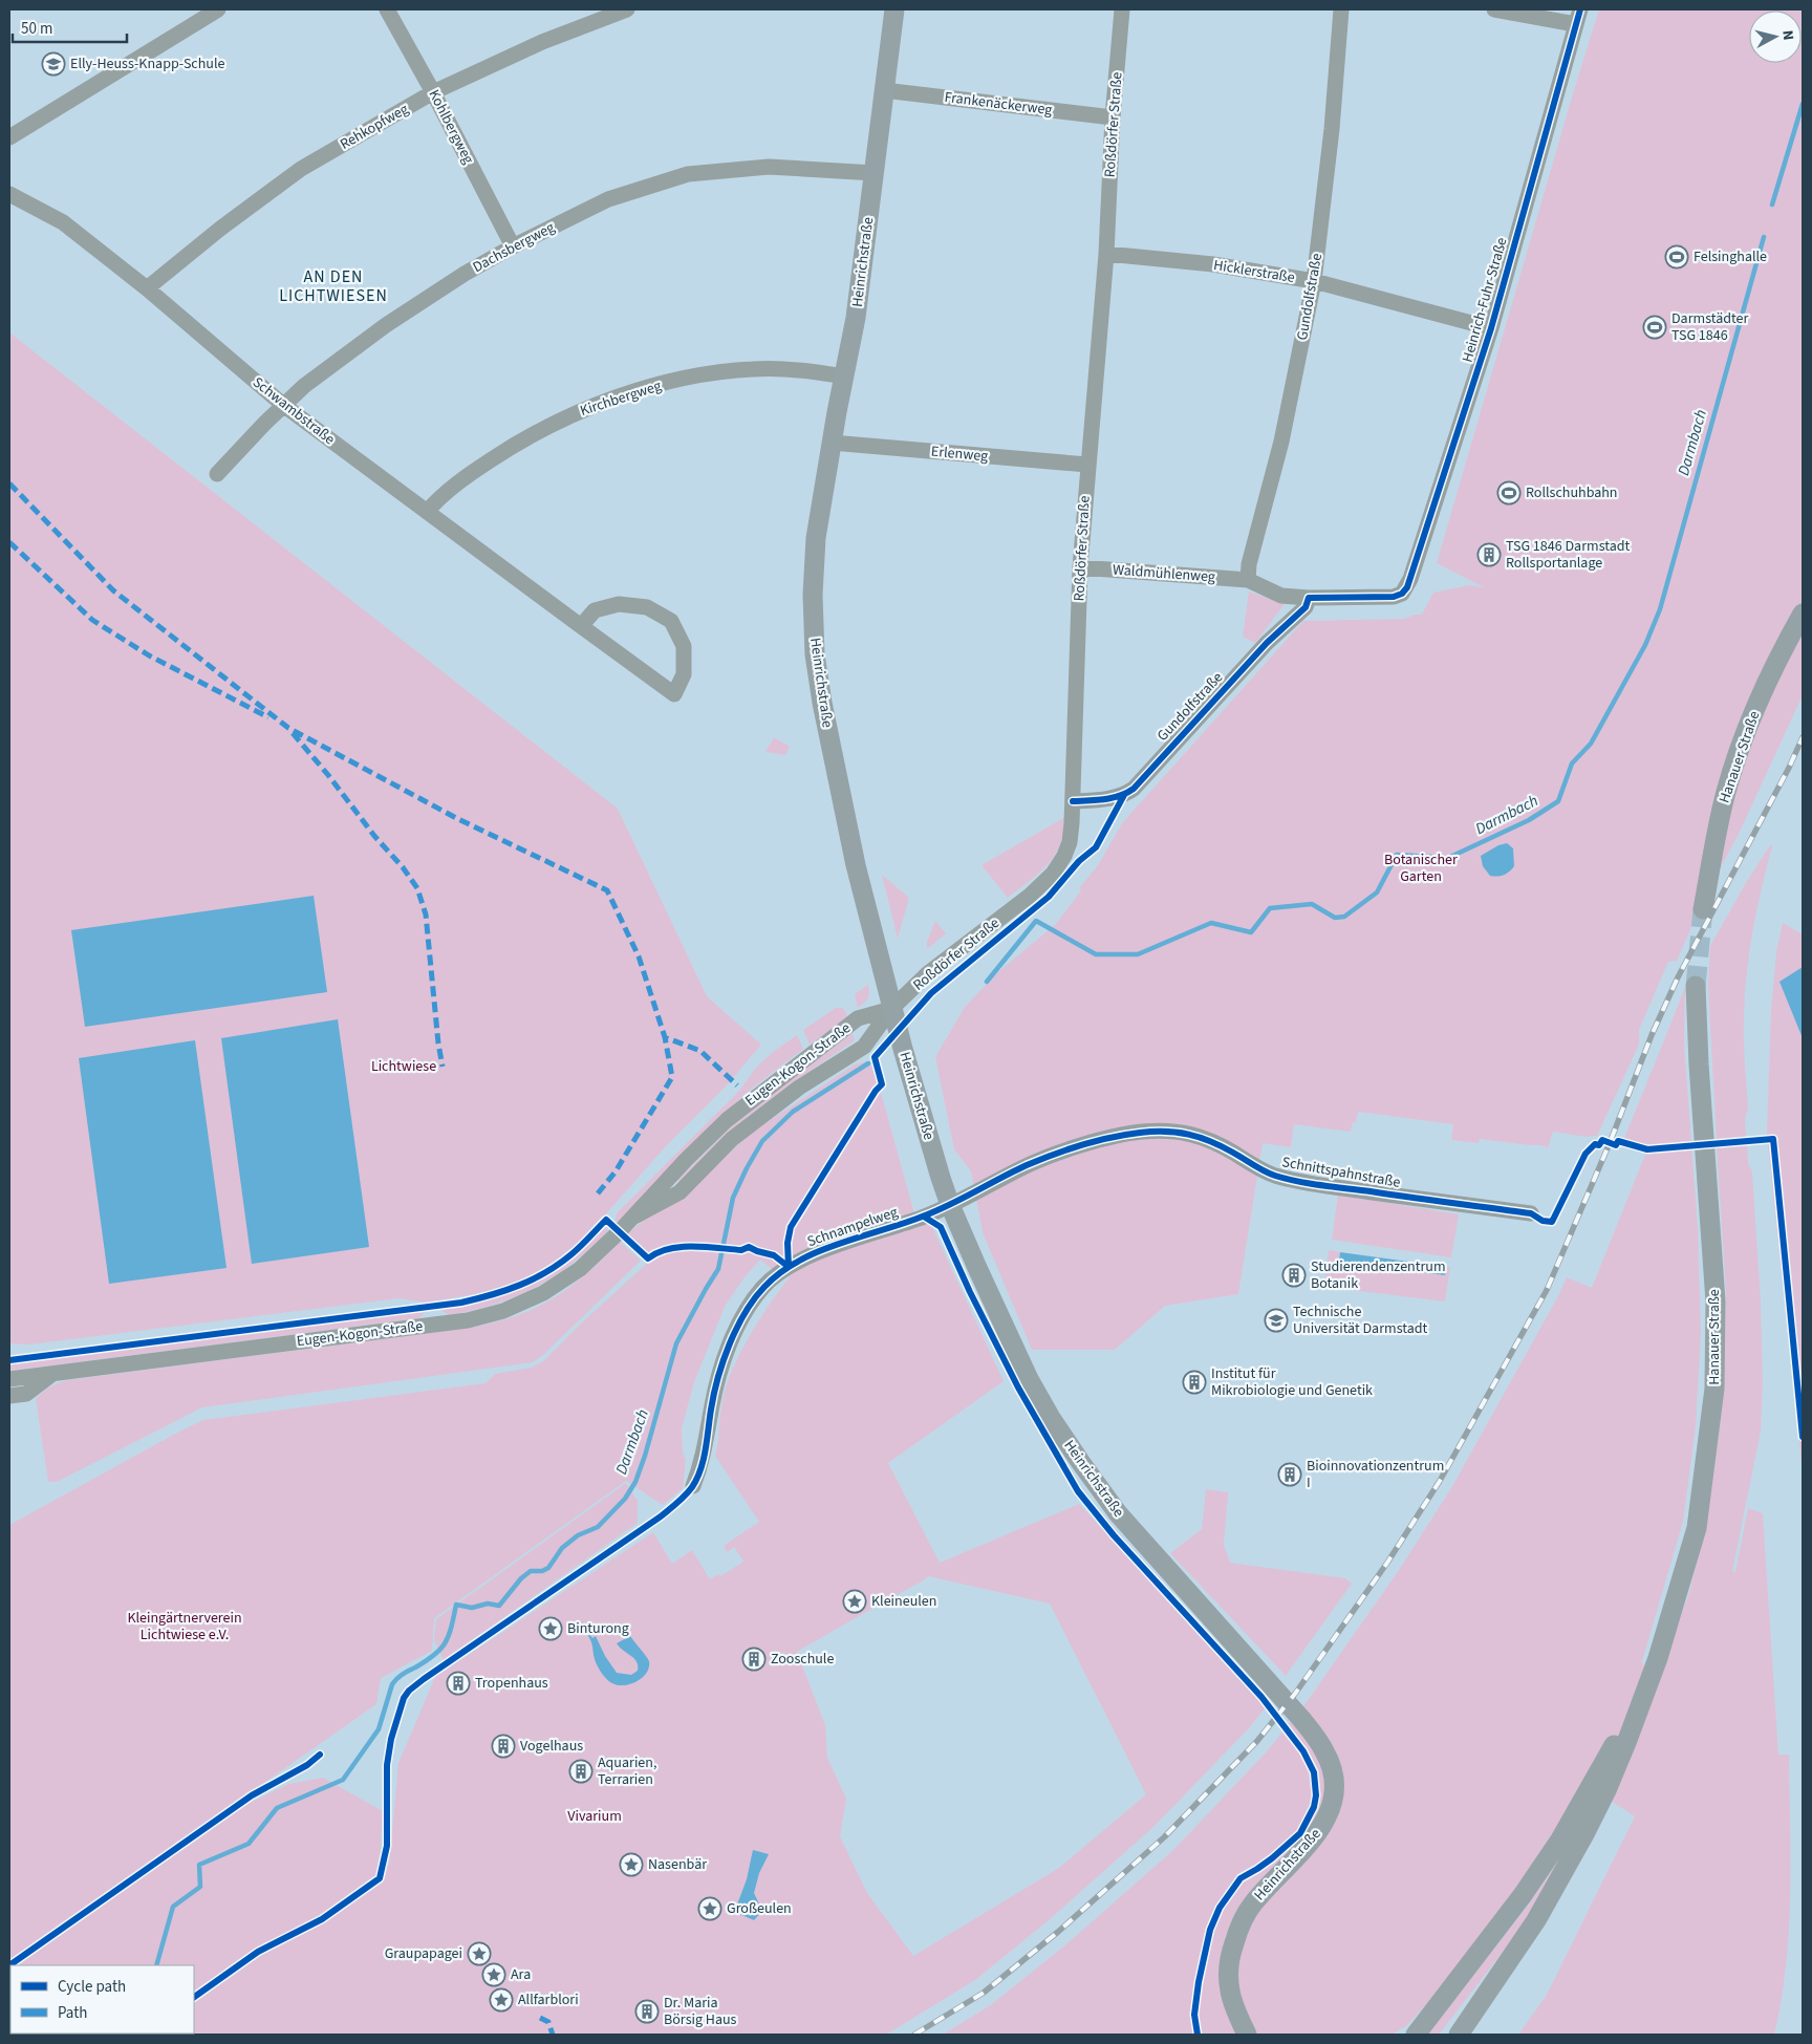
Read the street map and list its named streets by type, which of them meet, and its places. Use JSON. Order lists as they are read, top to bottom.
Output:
{
  "streets": {
    "main road": ["Heinrichstraße", "Hanauer Straße"],
    "street": [
      "Frankenäckerweg",
      "Roßdörfer Straße",
      "Rehkopfweg",
      "Kohlbergweg",
      "Dachsbergweg",
      "Hicklerstraße",
      "Gundolfstraße",
      "Heinrich-Fuhr-Straße",
      "Kirchbergweg",
      "Schwambstraße",
      "Erlenweg",
      "Waldmühlenweg",
      "Eugen-Kogon-Straße",
      "Schnittspahnstraße",
      "Schnampelweg"
    ]
  },
  "crossings": [
    ["Frankenäckerweg", "Roßdörfer Straße"],
    ["Frankenäckerweg", "Heinrichstraße"],
    ["Roßdörfer Straße", "Heinrichstraße"],
    ["Roßdörfer Straße", "Hicklerstraße"],
    ["Roßdörfer Straße", "Gundolfstraße"],
    ["Roßdörfer Straße", "Erlenweg"],
    ["Roßdörfer Straße", "Waldmühlenweg"],
    ["Roßdörfer Straße", "Eugen-Kogon-Straße"],
    ["Rehkopfweg", "Kohlbergweg"],
    ["Rehkopfweg", "Schwambstraße"],
    ["Kohlbergweg", "Dachsbergweg"],
    ["Dachsbergweg", "Heinrichstraße"],
    ["Dachsbergweg", "Schwambstraße"],
    ["Heinrichstraße", "Kirchbergweg"],
    ["Heinrichstraße", "Erlenweg"],
    ["Heinrichstraße", "Eugen-Kogon-Straße"],
    ["Heinrichstraße", "Schnittspahnstraße"],
    ["Heinrichstraße", "Schnampelweg"],
    ["Hicklerstraße", "Gundolfstraße"],
    ["Hicklerstraße", "Heinrich-Fuhr-Straße"],
    ["Gundolfstraße", "Heinrich-Fuhr-Straße"],
    ["Gundolfstraße", "Waldmühlenweg"],
    ["Kirchbergweg", "Schwambstraße"],
    ["Schnittspahnstraße", "Schnampelweg"]
  ],
  "districts": ["AN DEN LICHTWIESEN"],
  "water": ["Darmbach"],
  "parks": [
    "Botanischer Garten",
    "Lichtwiese",
    "Kleingärtnerverein Lichtwiese e.V.",
    "Vivarium"
  ],
  "places": {
    "school or university": ["Elly-Heuss-Knapp-Schule", "Technische Universität Darmstadt"],
    "sports": ["Felsinghalle", "Darmstädter TSG 1846", "Rollschuhbahn"],
    "building": [
      "TSG 1846 Darmstadt Rollsportanlage",
      "Studierendenzentrum Botanik",
      "Institut für Mikrobiologie und Genetik",
      "Bioinnovationzentrum I",
      "Zooschule",
      "Tropenhaus",
      "Vogelhaus",
      "Aquarien, Terrarien",
      "Dr. Maria Börsig Haus"
    ],
    "place": [
      "Kleineulen",
      "Binturong",
      "Nasenbär",
      "Großeulen",
      "Graupapagei",
      "Ara",
      "Allfarblori"
    ]
  },
  "legend": ["Cycle path", "Path"],
  "scale_bar": "50 m",
  "north": "right"
}
